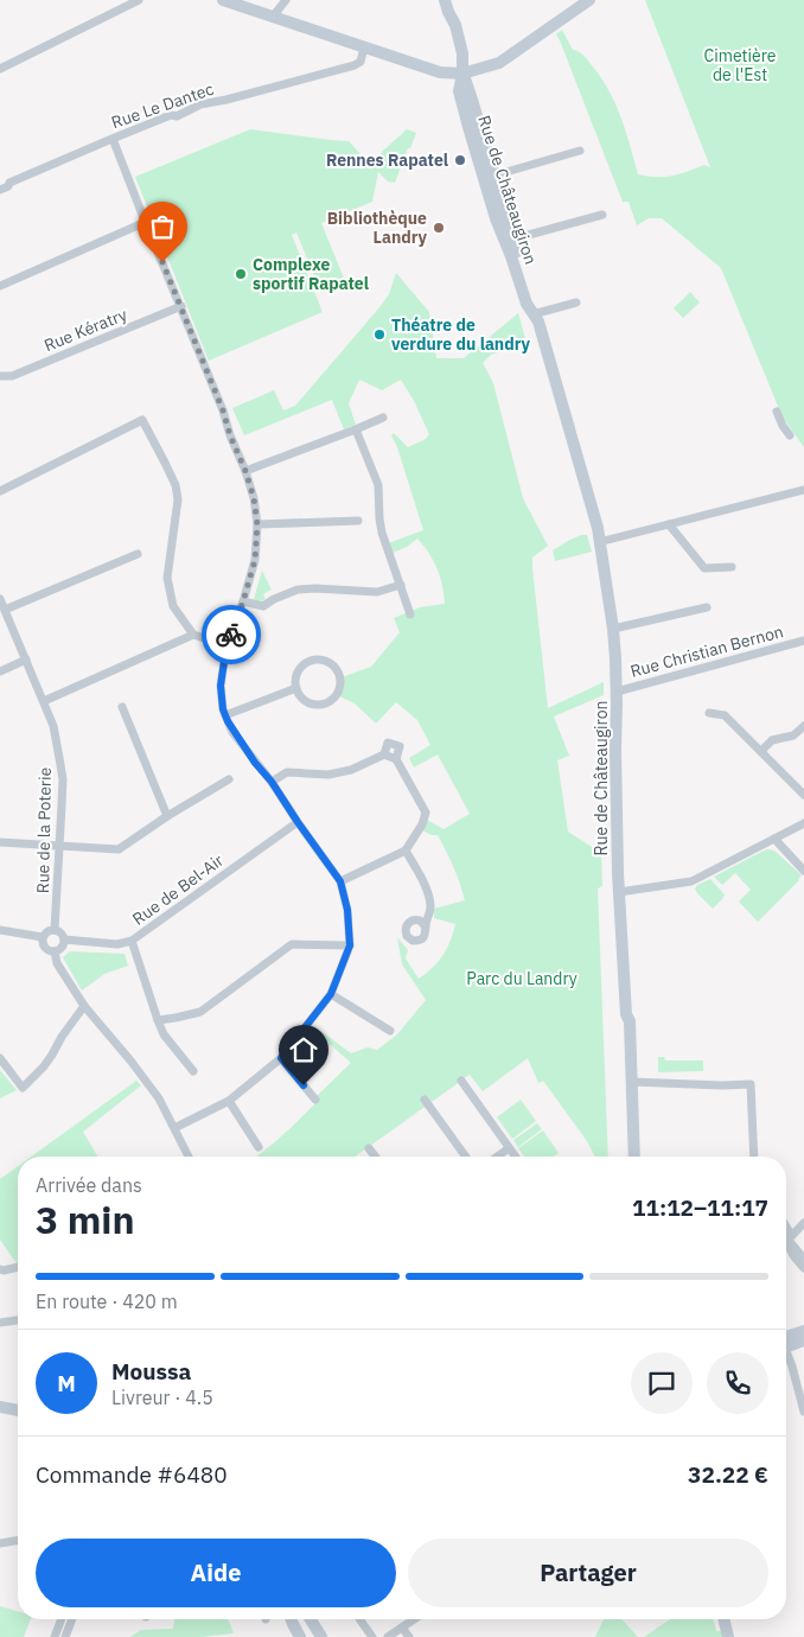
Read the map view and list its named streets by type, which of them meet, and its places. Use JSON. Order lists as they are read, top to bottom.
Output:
{
  "streets": {
    "main road": ["Rue de Châteaugiron"],
    "street": [
      "Rue Le Dantec",
      "Rue Kératry",
      "Rue Christian Bernon",
      "Rue de la Poterie",
      "Rue de Bel-Air"
    ]
  },
  "crossings": [
    ["Rue de Châteaugiron", "Rue Christian Bernon"],
    ["Rue de la Poterie", "Rue de Bel-Air"]
  ],
  "parks": ["Cimetière de l'Est", "Parc du Landry"],
  "places": [
    "Rennes Rapatel",
    "Bibliothèque Landry",
    "Complexe sportif Rapatel",
    "Théatre de verdure du landry"
  ],
  "page": {
    "heading": ["3 min", "Arrivée dans", "11:12–11:17"],
    "panel": [
      "Moussa",
      "Livreur · 4.5",
      "Commande #6480",
      "32.22 €"
    ],
    "bar": "En route · 420 m",
    "round": "M",
    "buttons": ["Aide", "Partager"]
  }
}
